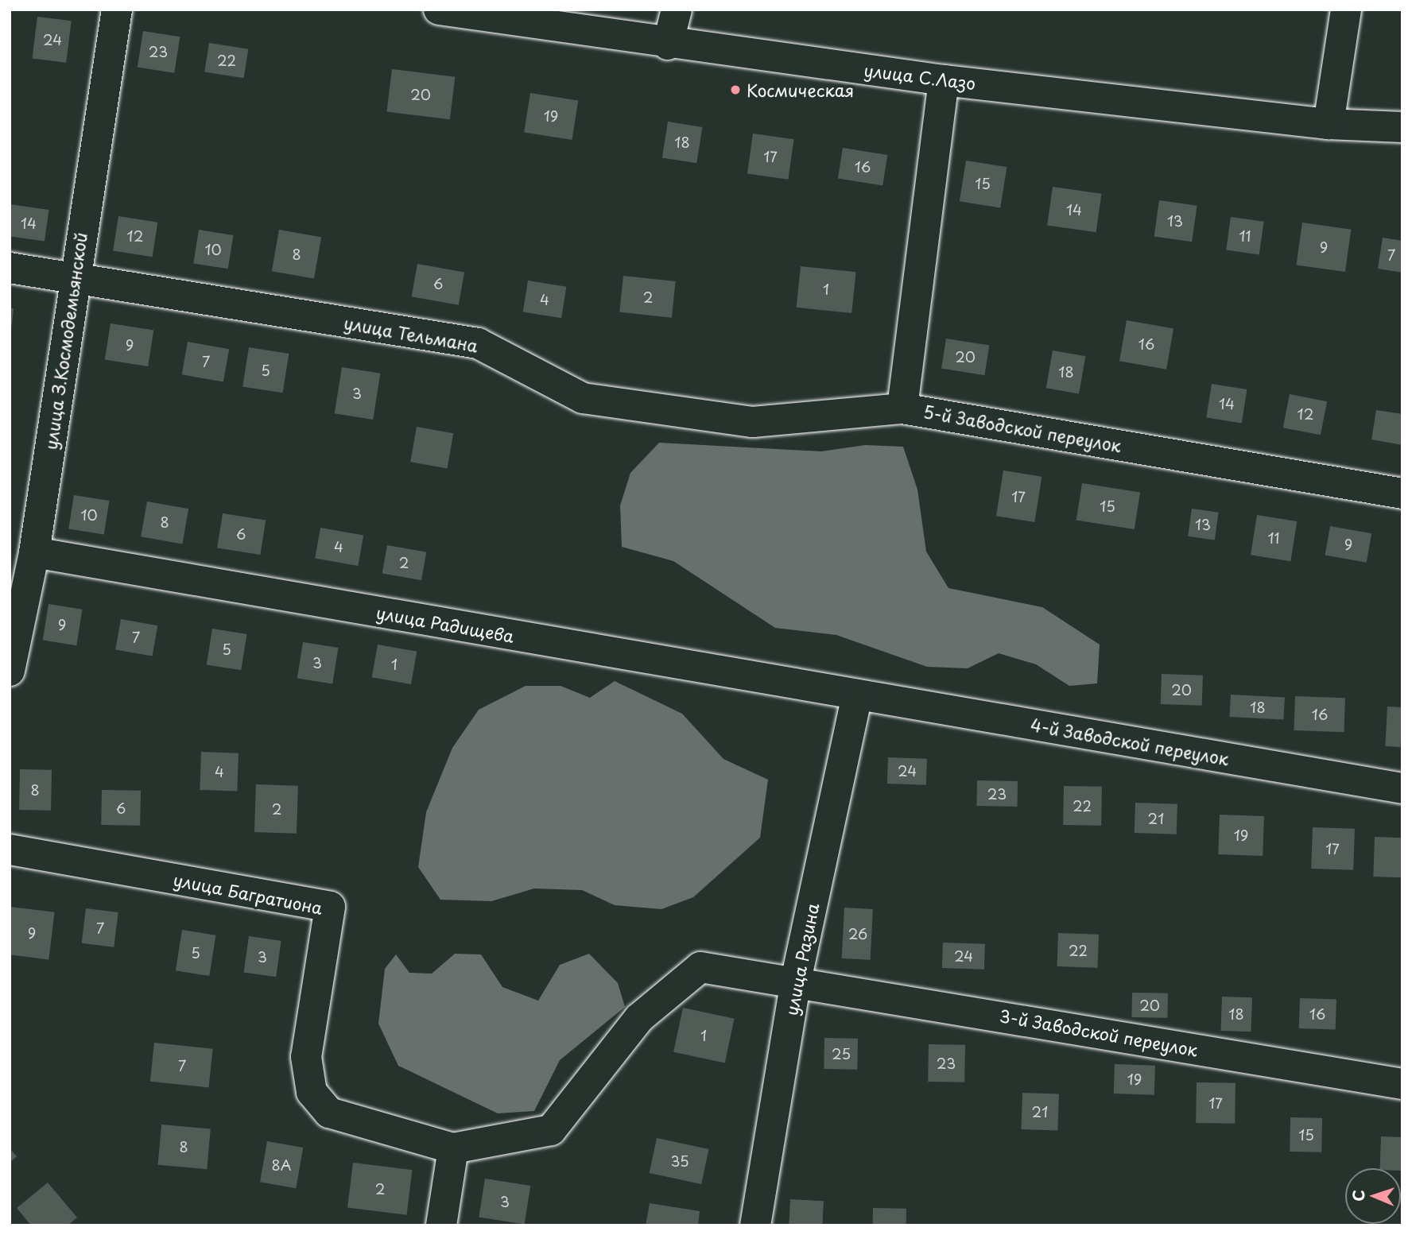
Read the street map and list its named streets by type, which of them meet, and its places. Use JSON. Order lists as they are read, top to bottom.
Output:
{
  "streets": {
    "street": [
      "улица С.Лазо",
      "улица Тельмана",
      "улица З.Космодемьянской",
      "5-й Заводской переулок",
      "улица Радищева",
      "4-й Заводской переулок",
      "улица Багратиона",
      "улица Разина",
      "3-й Заводской переулок"
    ]
  },
  "crossings": [
    ["улица С.Лазо", "5-й Заводской переулок"],
    ["улица Тельмана", "улица З.Космодемьянской"],
    ["улица Тельмана", "5-й Заводской переулок"],
    ["улица З.Космодемьянской", "улица Радищева"],
    ["улица Радищева", "4-й Заводской переулок"],
    ["улица Радищева", "улица Разина"],
    ["4-й Заводской переулок", "улица Разина"],
    ["улица Багратиона", "улица Разина"],
    ["улица Багратиона", "3-й Заводской переулок"],
    ["улица Разина", "3-й Заводской переулок"]
  ],
  "places": ["Космическая"],
  "house_numbers": [
    "24",
    "23",
    "22",
    "20",
    "19",
    "18",
    "17",
    "16",
    "15",
    "14",
    "13",
    "14",
    "12",
    "11",
    "9",
    "10",
    "8",
    "7",
    "6",
    "1",
    "2",
    "4",
    "16",
    "9",
    "20",
    "7",
    "5",
    "18",
    "3",
    "14",
    "12",
    "17",
    "15",
    "10",
    "8",
    "13",
    "6",
    "11",
    "9",
    "4",
    "2",
    "9",
    "7",
    "5",
    "3",
    "1",
    "20",
    "18",
    "16",
    "24",
    "4",
    "8",
    "23",
    "22",
    "6",
    "2",
    "21",
    "19",
    "17",
    "7",
    "9",
    "26",
    "22",
    "5",
    "24",
    "3",
    "20",
    "18",
    "16",
    "1",
    "25",
    "23",
    "7",
    "19",
    "17",
    "21",
    "15",
    "8",
    "35",
    "8А",
    "2",
    "3"
  ],
  "north": "left"
}
